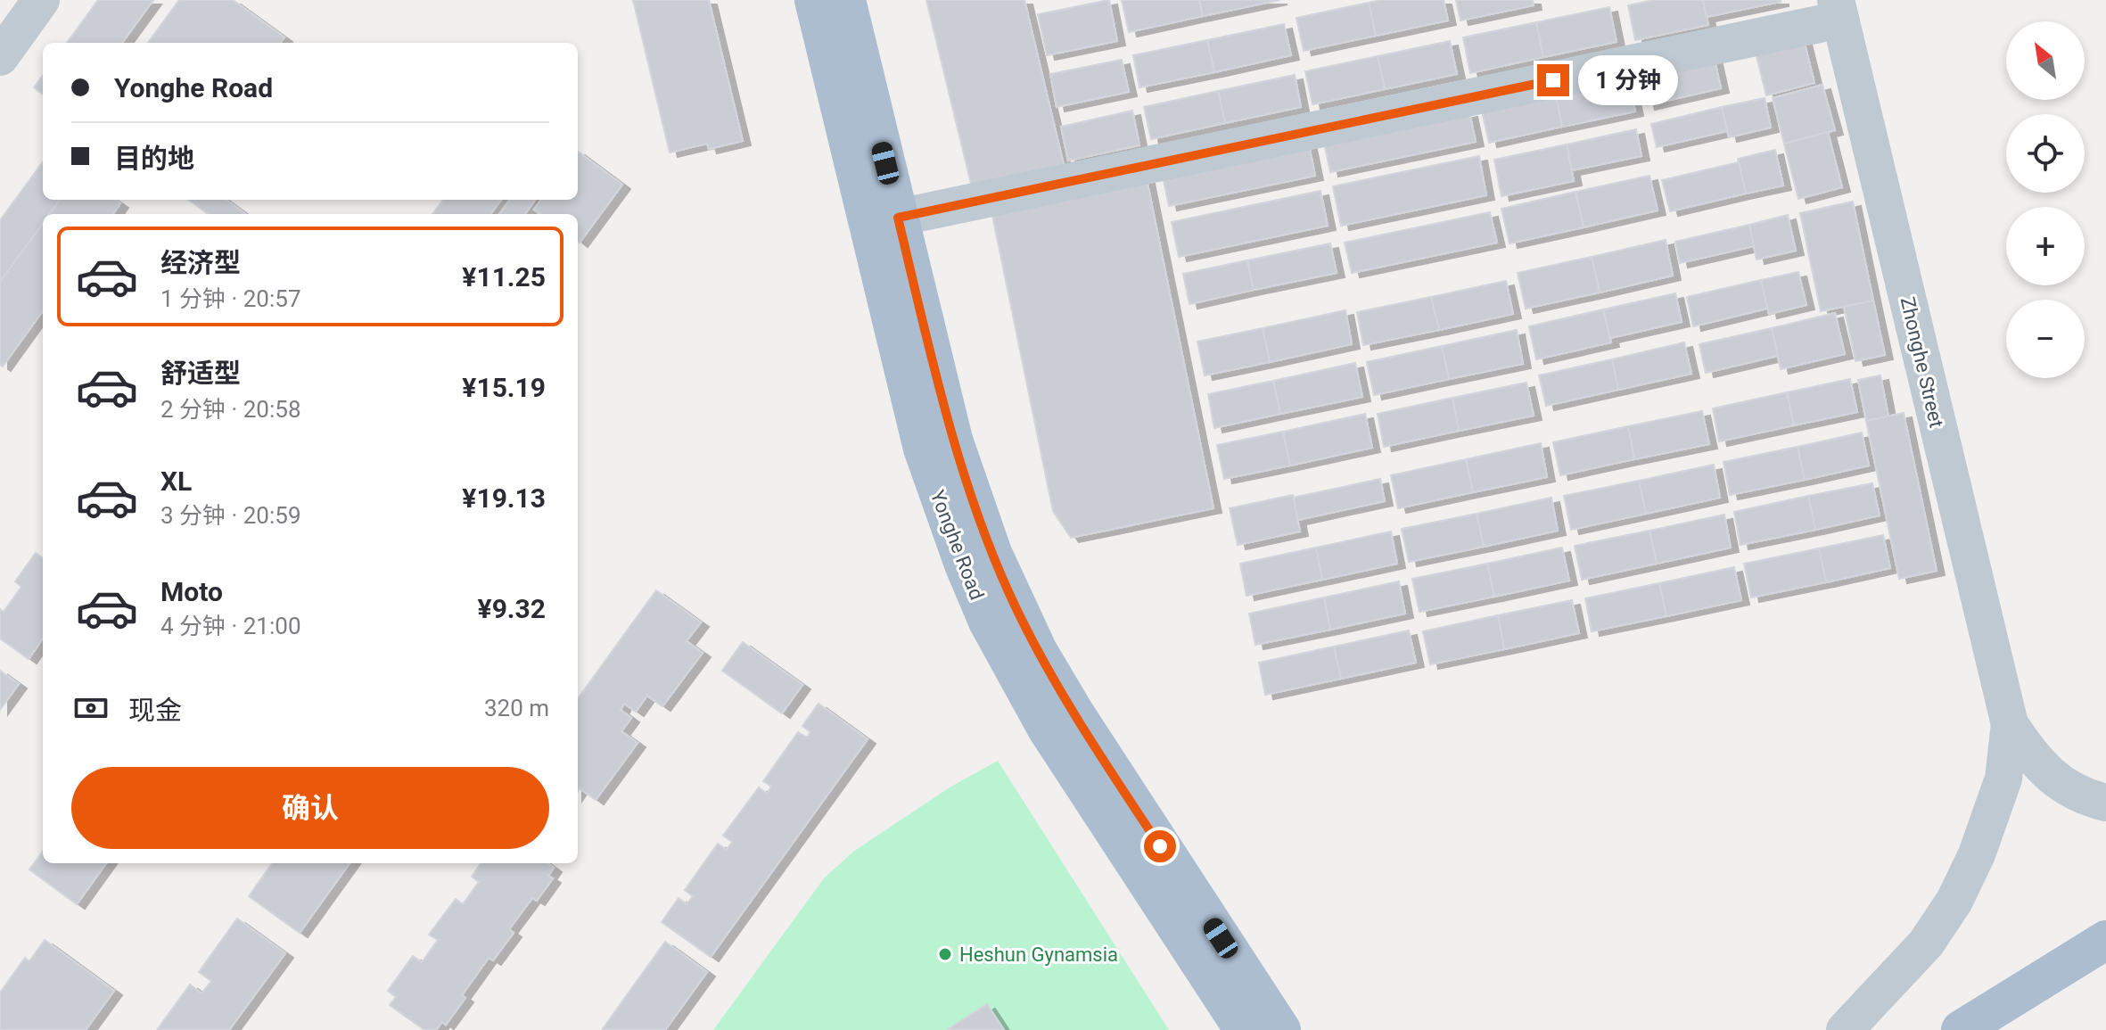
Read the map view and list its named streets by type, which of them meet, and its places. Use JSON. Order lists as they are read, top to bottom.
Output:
{
  "streets": {
    "main road": ["Yonghe Road"],
    "street": ["Zhonghe Street"]
  },
  "places": ["Heshun Gynamsia"],
  "north": "top left",
  "page": {
    "map_buttons": ["+", "−"],
    "banner": ["Yonghe Road", "目的地"],
    "bubble": "1 分钟",
    "list": [
      {
        "name": "经济型",
        "note": "1 分钟 · 20:57",
        "value": "¥11.25"
      },
      {
        "name": "舒适型",
        "note": "2 分钟 · 20:58",
        "value": "¥15.19"
      },
      {
        "name": "XL",
        "note": "3 分钟 · 20:59",
        "value": "¥19.13"
      },
      {
        "name": "Moto",
        "note": "4 分钟 · 21:00",
        "value": "¥9.32"
      }
    ],
    "pay": ["现金", "320 m"],
    "buttons": "确认"
  }
}
